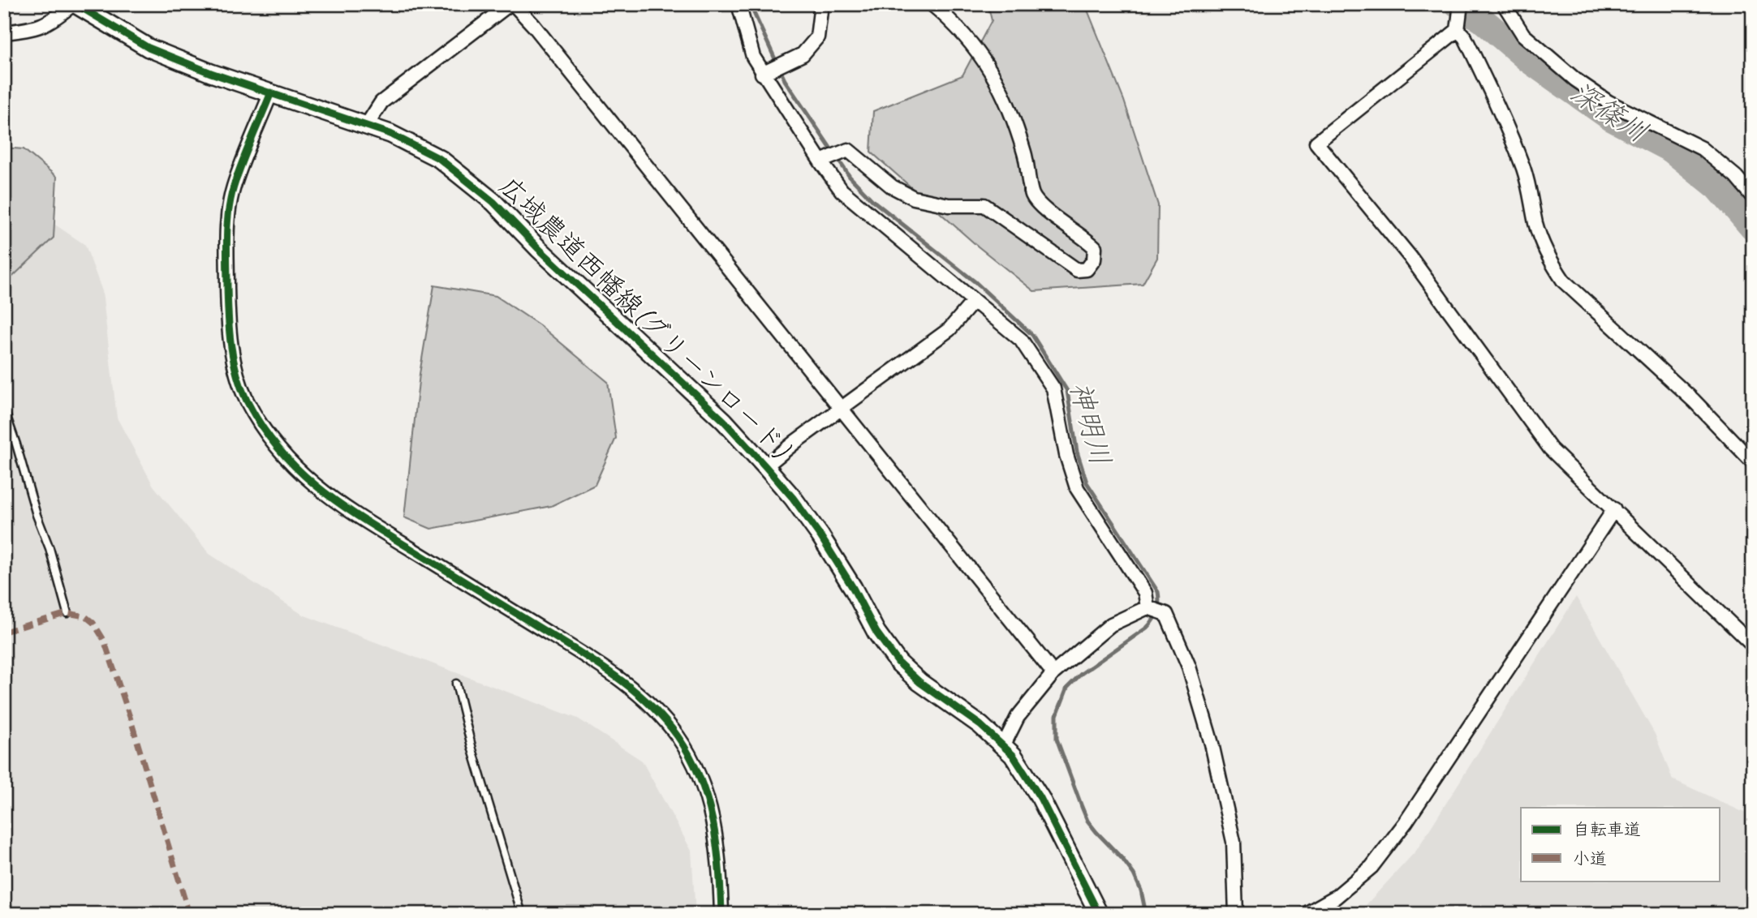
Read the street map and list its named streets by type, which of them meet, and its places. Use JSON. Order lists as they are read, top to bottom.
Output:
{
  "streets": {
    "street": ["広域農道西幡線(グリーンロード)"]
  },
  "water": ["深篠川", "神明川"],
  "legend": ["自転車道", "小道"]
}
